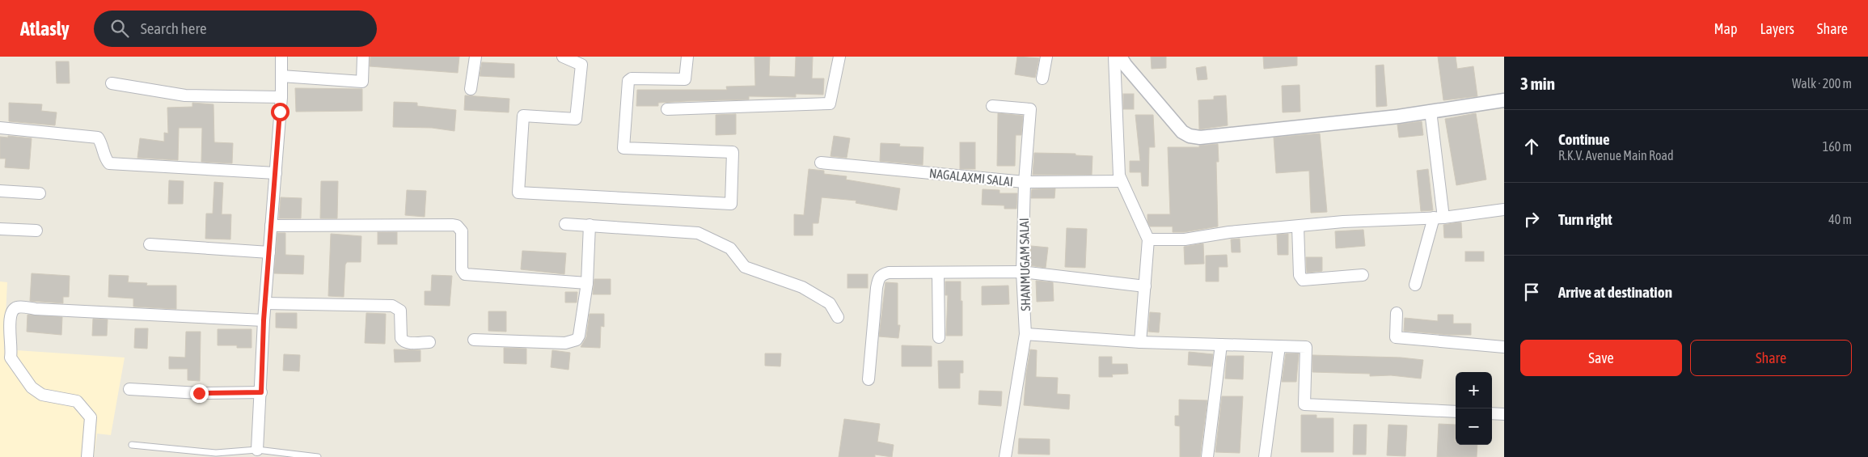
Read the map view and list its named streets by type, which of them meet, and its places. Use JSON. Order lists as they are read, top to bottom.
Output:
{
  "streets": {
    "street": ["NAGALAXMI SALAI", "SHANMUGAM SALAI"]
  },
  "crossings": [
    ["NAGALAXMI SALAI", "SHANMUGAM SALAI"]
  ],
  "page": {
    "header": "Atlasly",
    "search": "Search here",
    "nav": ["Map", "Layers", "Share"],
    "heading": ["3 min", "Walk · 200 m"],
    "list": [
      ["Continue", "R.K.V. Avenue Main Road", "160 m"],
      ["Turn right", "40 m"],
      "Arrive at destination"
    ],
    "buttons": ["Save", "Share"],
    "map_buttons": ["+", "−"]
  }
}
